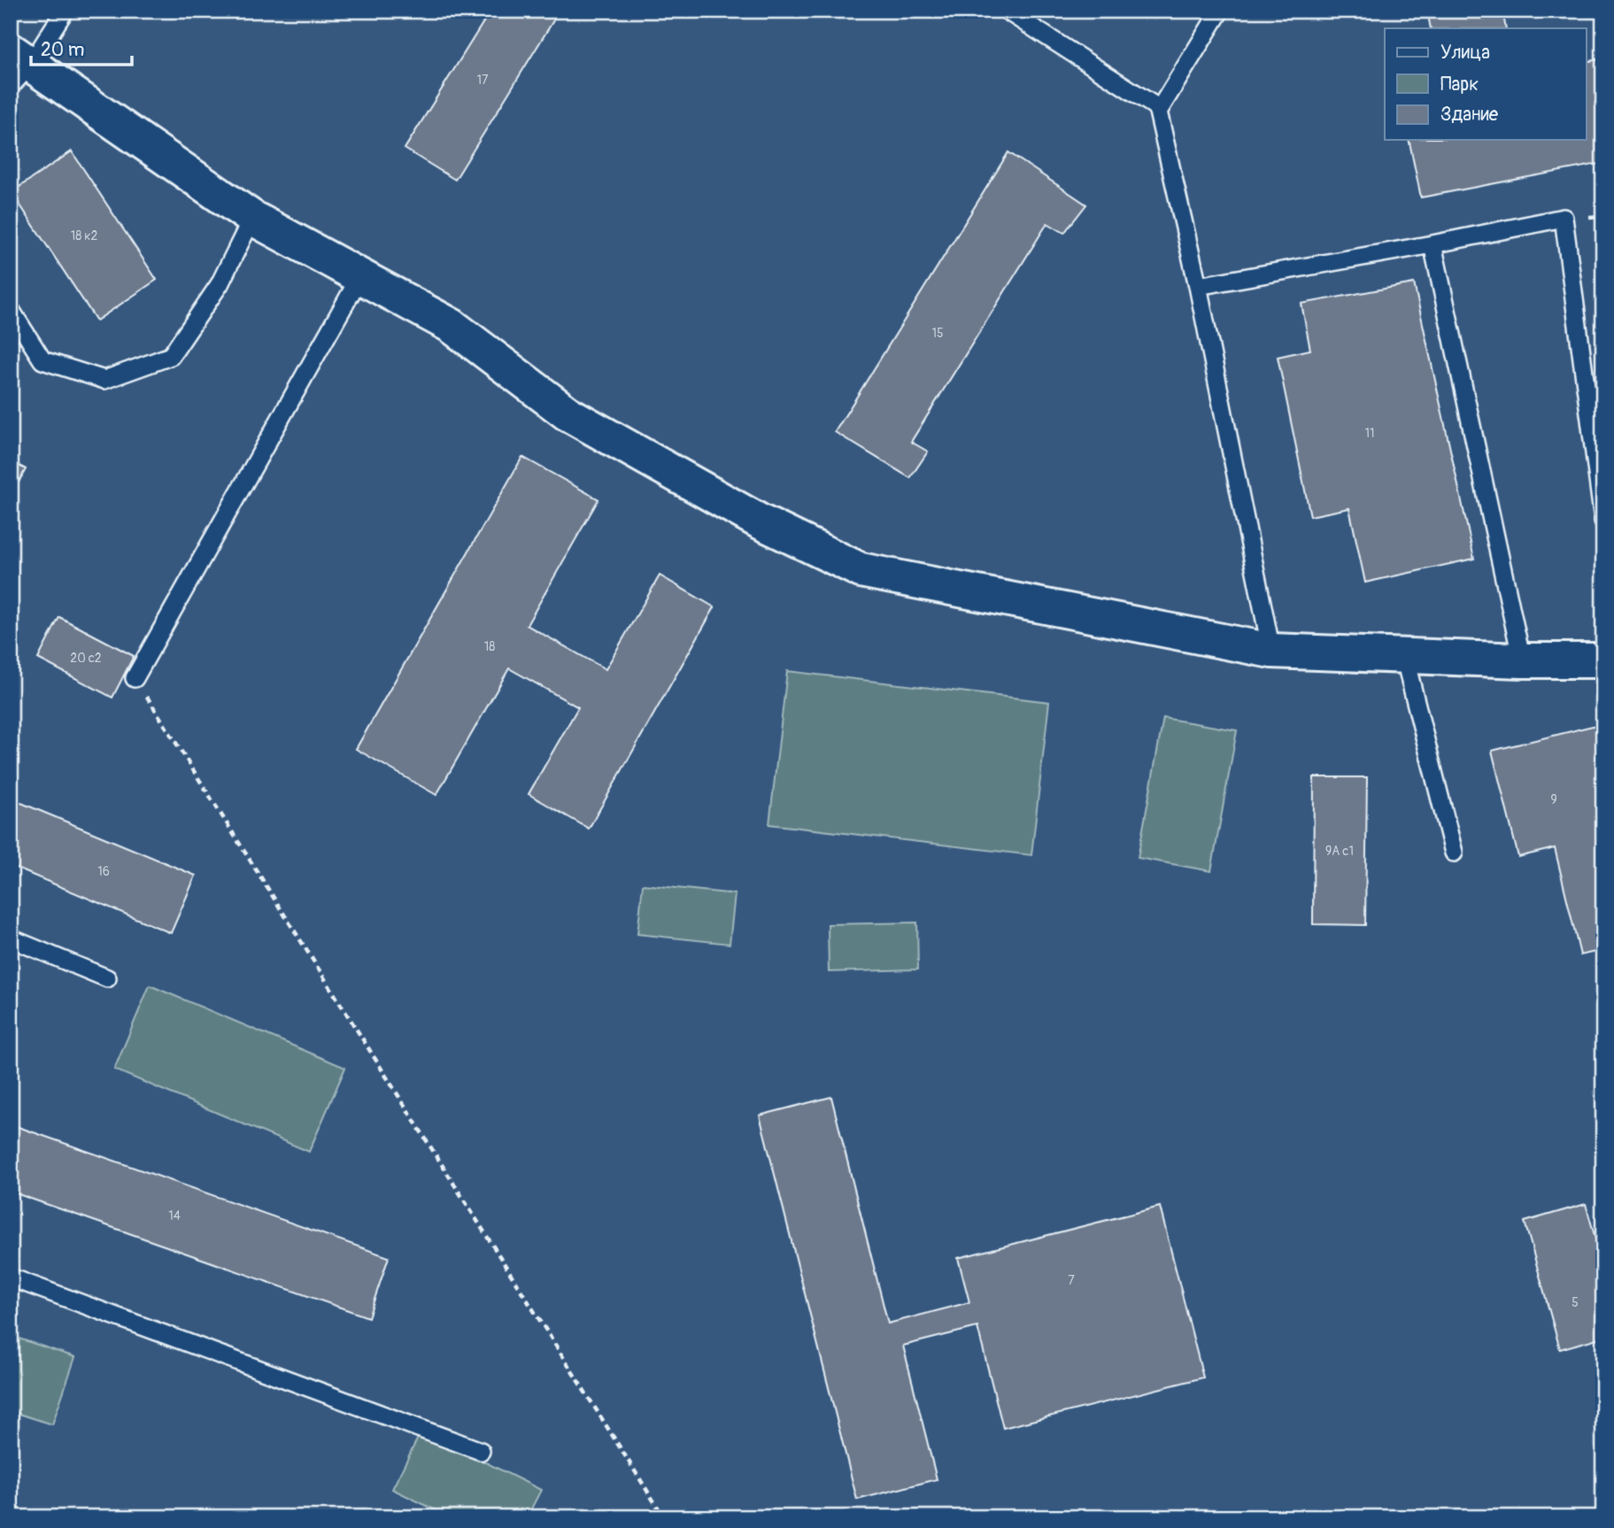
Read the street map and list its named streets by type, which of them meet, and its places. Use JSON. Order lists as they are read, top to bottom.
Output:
{
  "house_numbers": [
    "17",
    "18 к2",
    "15",
    "11",
    "18",
    "20 с2",
    "9",
    "9А с1",
    "16",
    "14",
    "7",
    "5"
  ],
  "legend": ["Улица", "Парк", "Здание"],
  "scale_bar": "20 m"
}
